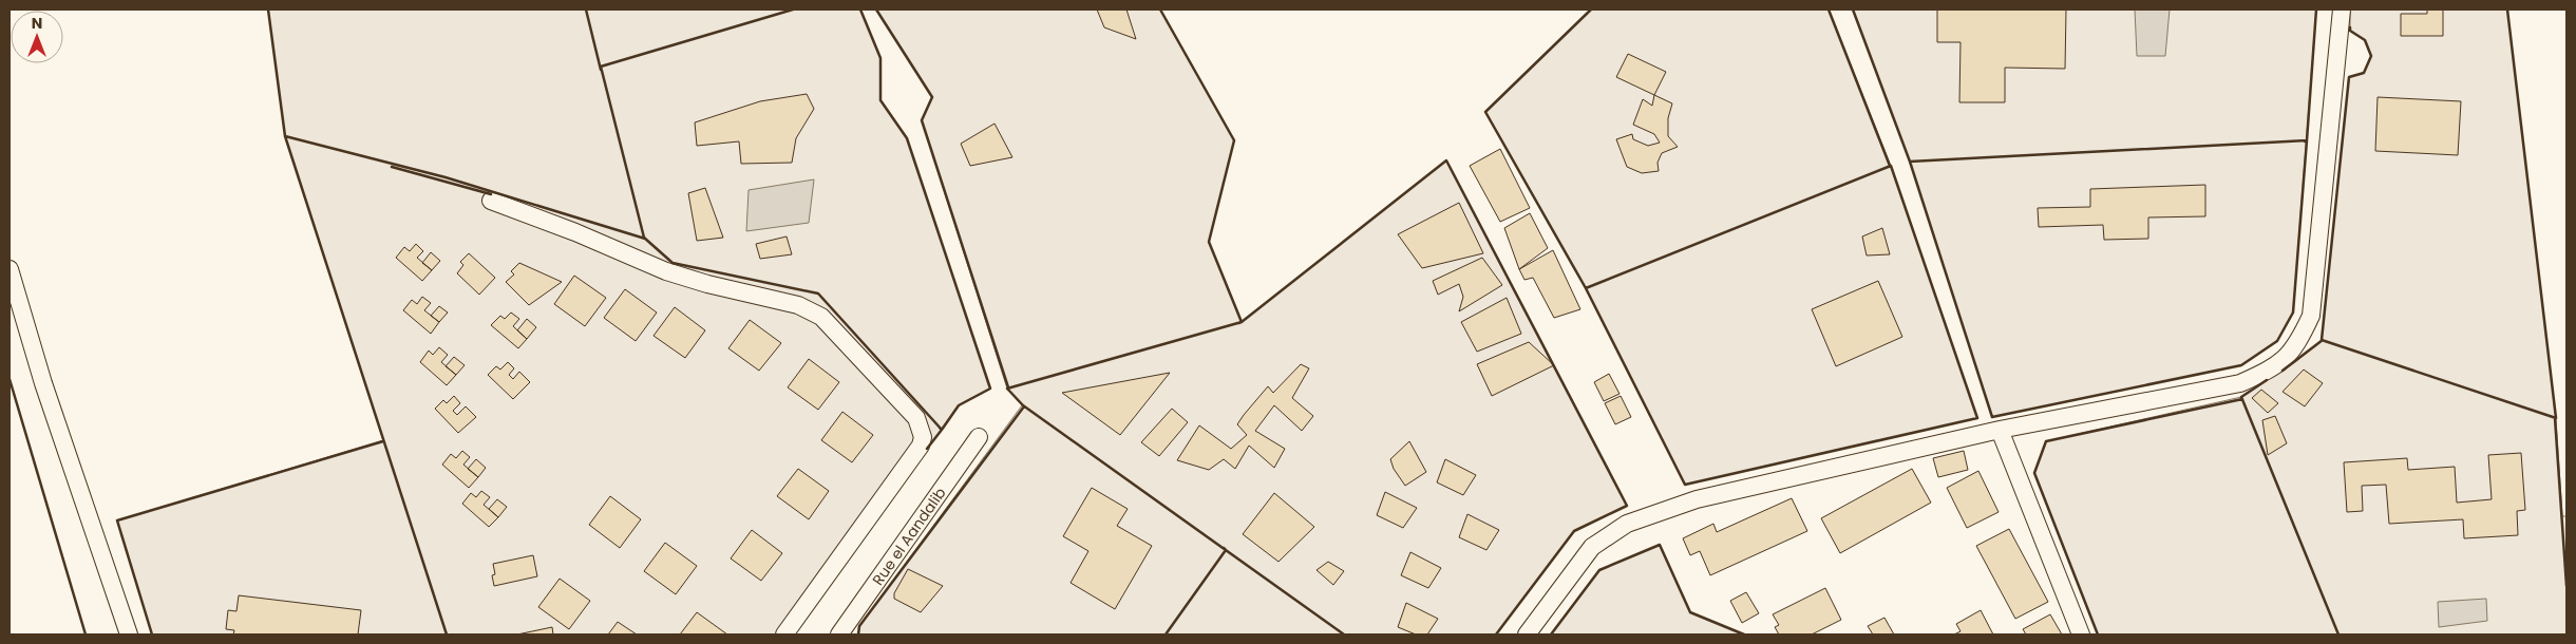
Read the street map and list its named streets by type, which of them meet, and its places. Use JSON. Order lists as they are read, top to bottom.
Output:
{
  "streets": {
    "street": ["Rue el Aandalib"]
  },
  "north": "top"
}
